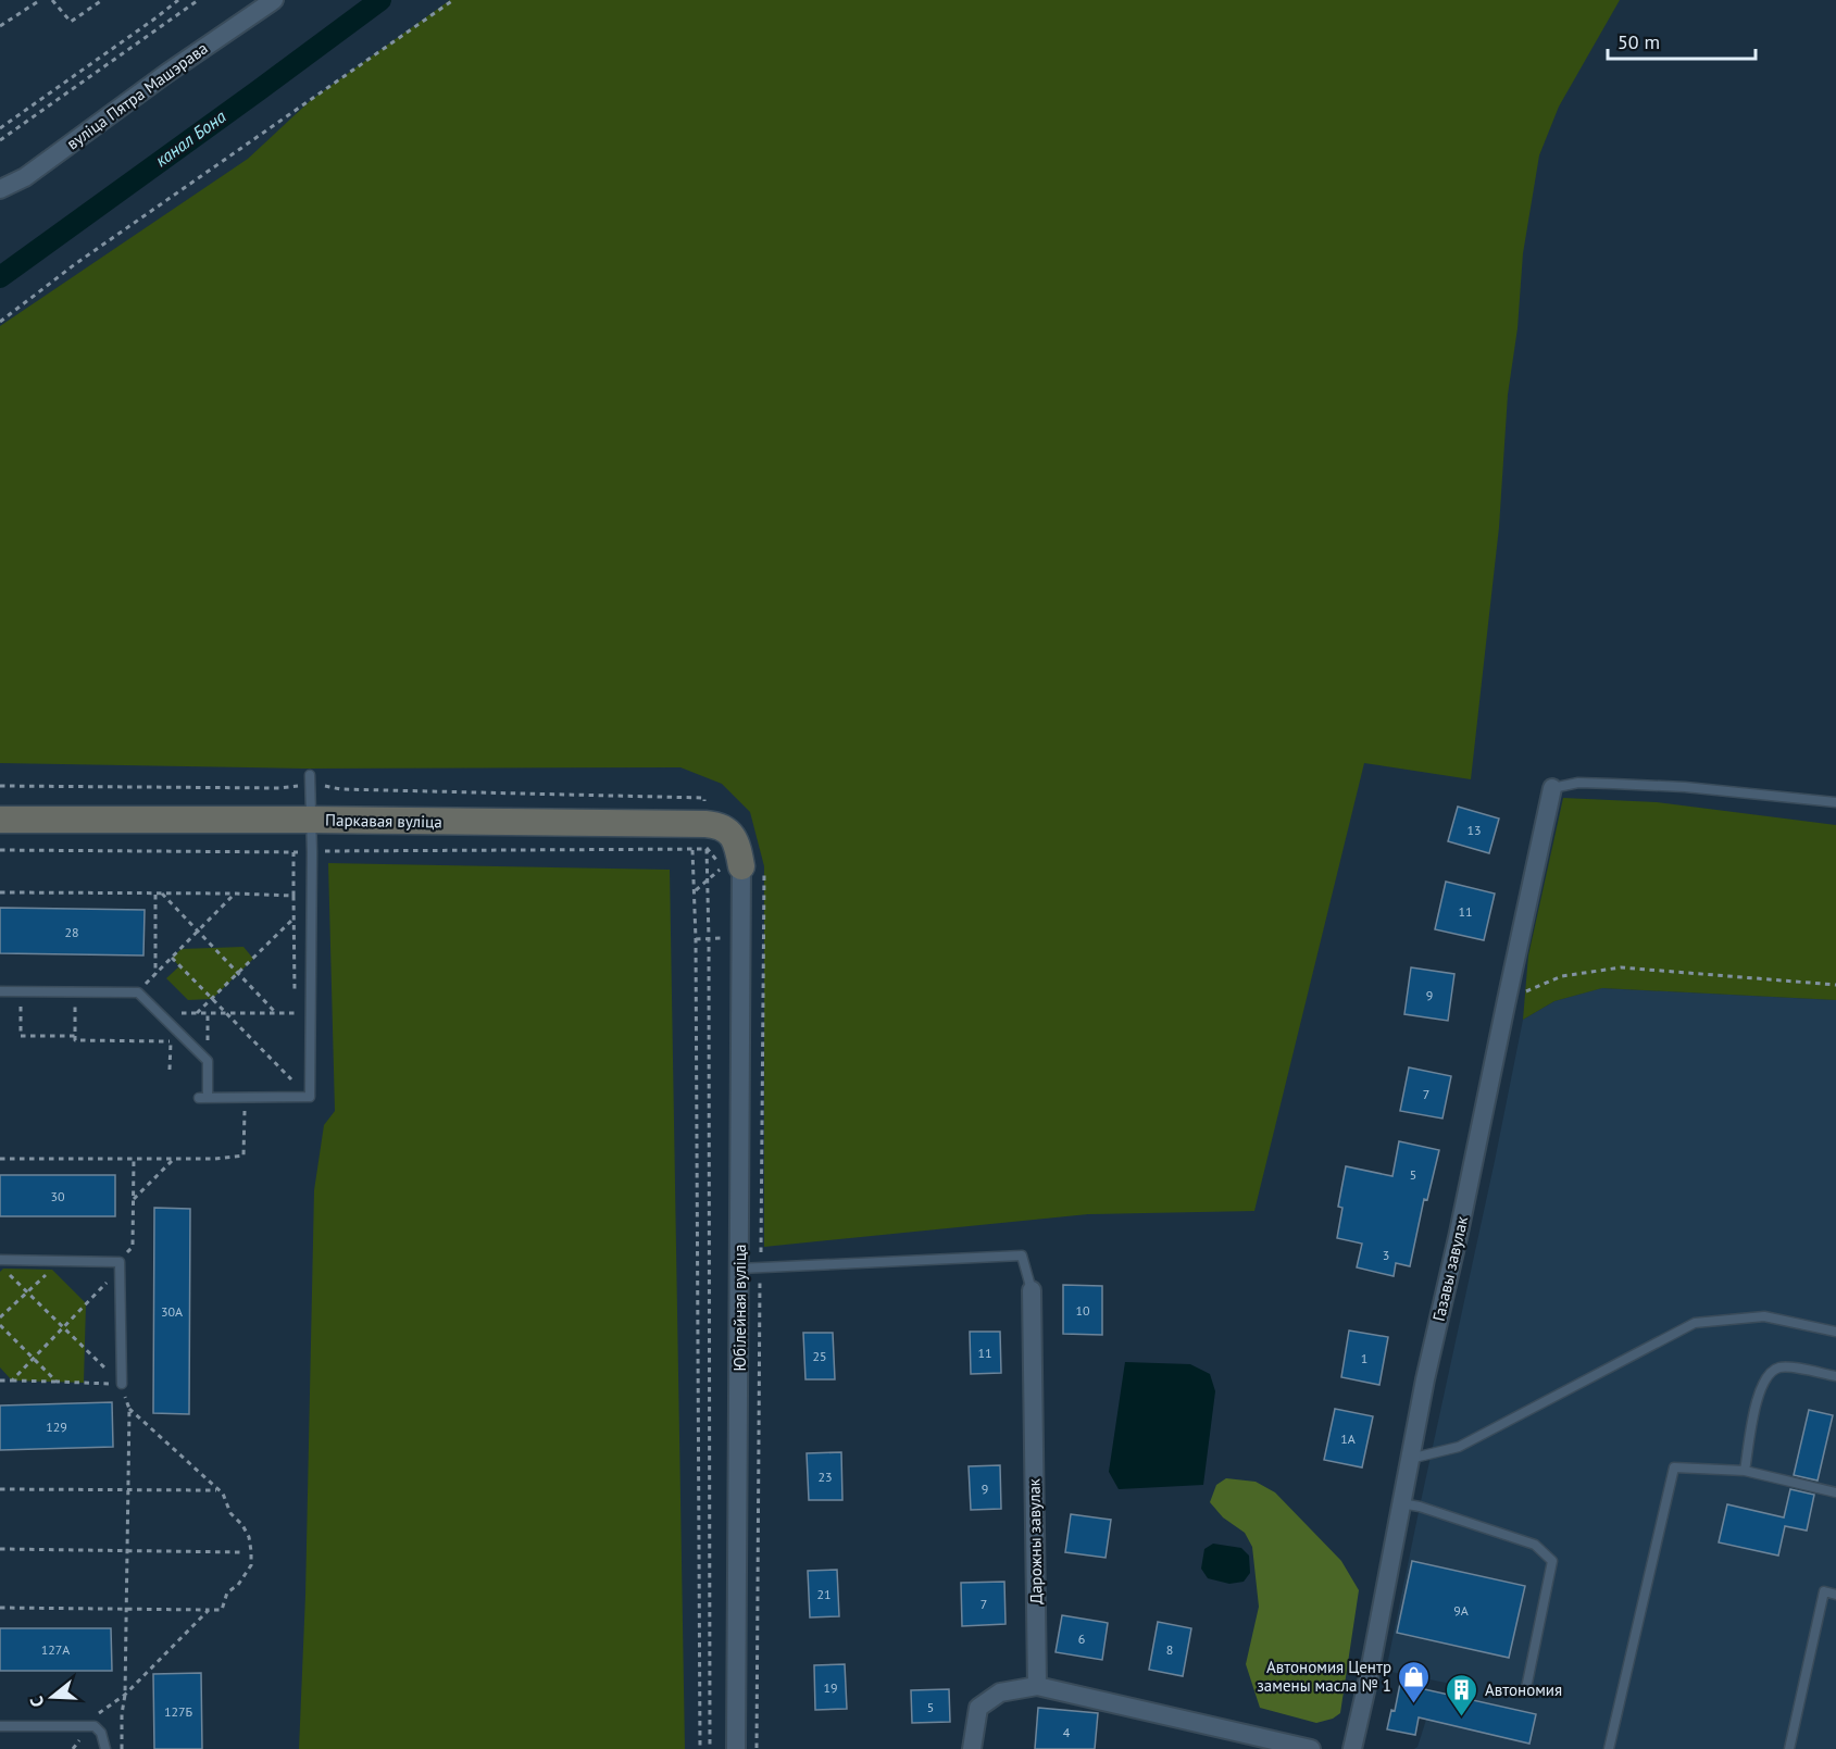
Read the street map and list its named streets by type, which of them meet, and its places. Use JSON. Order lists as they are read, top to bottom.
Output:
{
  "streets": {
    "street": [
      "вуліца Пятра Машэрава",
      "Паркавая вуліца",
      "Газавы завулак",
      "Юбілейная вуліца",
      "Дарожны завулак"
    ]
  },
  "crossings": [
    ["Паркавая вуліца", "Юбілейная вуліца"]
  ],
  "water": ["канал Бона"],
  "places": {
    "shop": ["Автономия Центр замены масла № 1"],
    "building": ["Автономия"]
  },
  "house_numbers": [
    "13",
    "11",
    "28",
    "9",
    "7",
    "5",
    "30",
    "3",
    "10",
    "30А",
    "11",
    "25",
    "1",
    "129",
    "1А",
    "23",
    "9",
    "21",
    "7",
    "9А",
    "6",
    "127А",
    "8",
    "19",
    "5",
    "127Б",
    "4"
  ],
  "scale_bar": "50 m",
  "north": "left"
}
